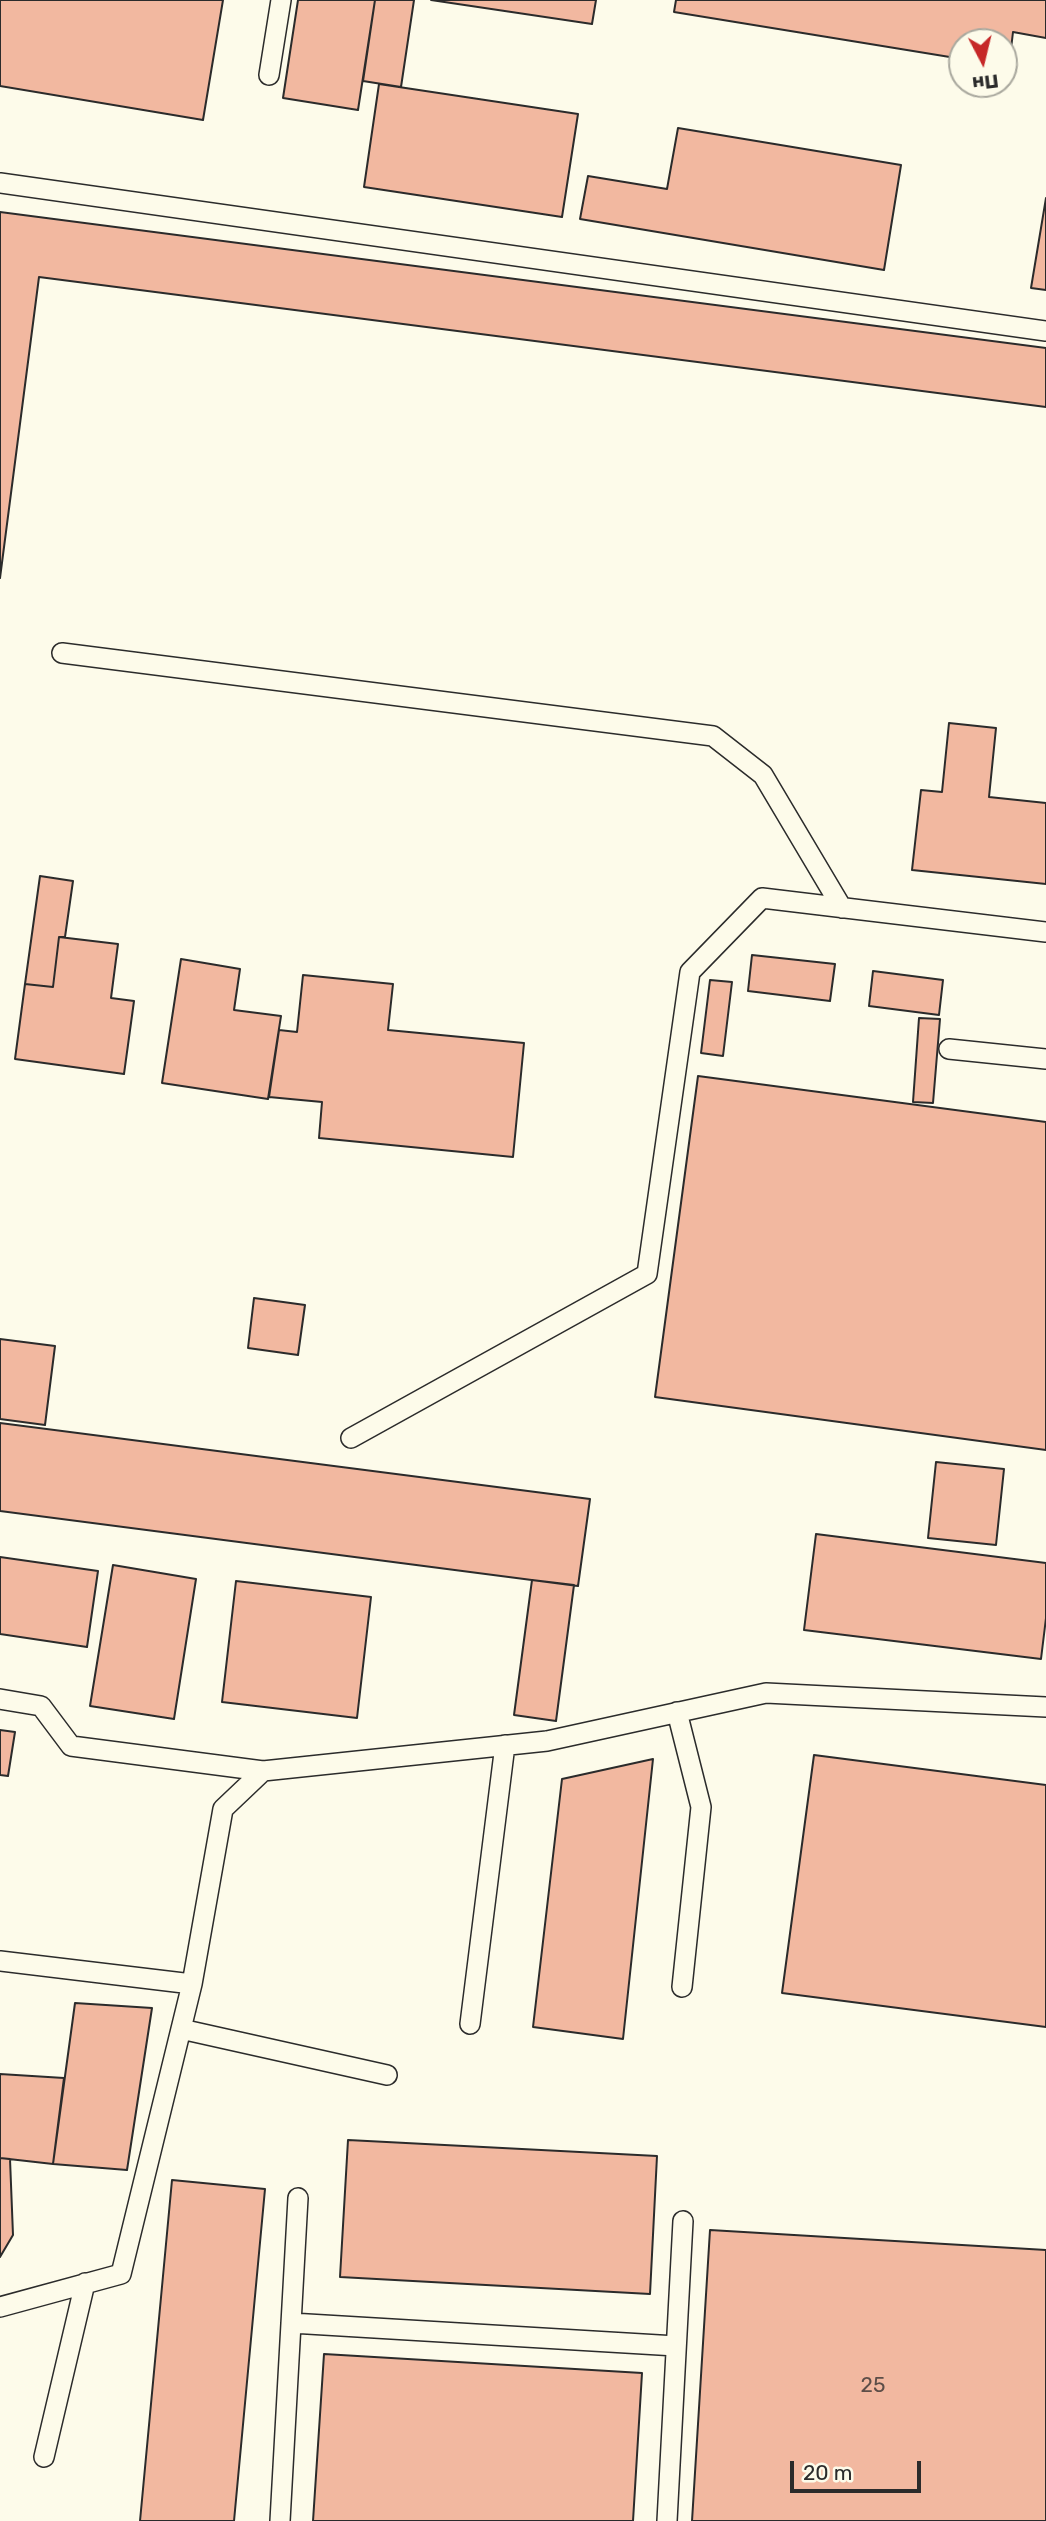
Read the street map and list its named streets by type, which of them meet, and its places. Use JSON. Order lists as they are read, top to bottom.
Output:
{
  "house_numbers": ["25"],
  "scale_bar": "20 m",
  "north": "bottom"
}
